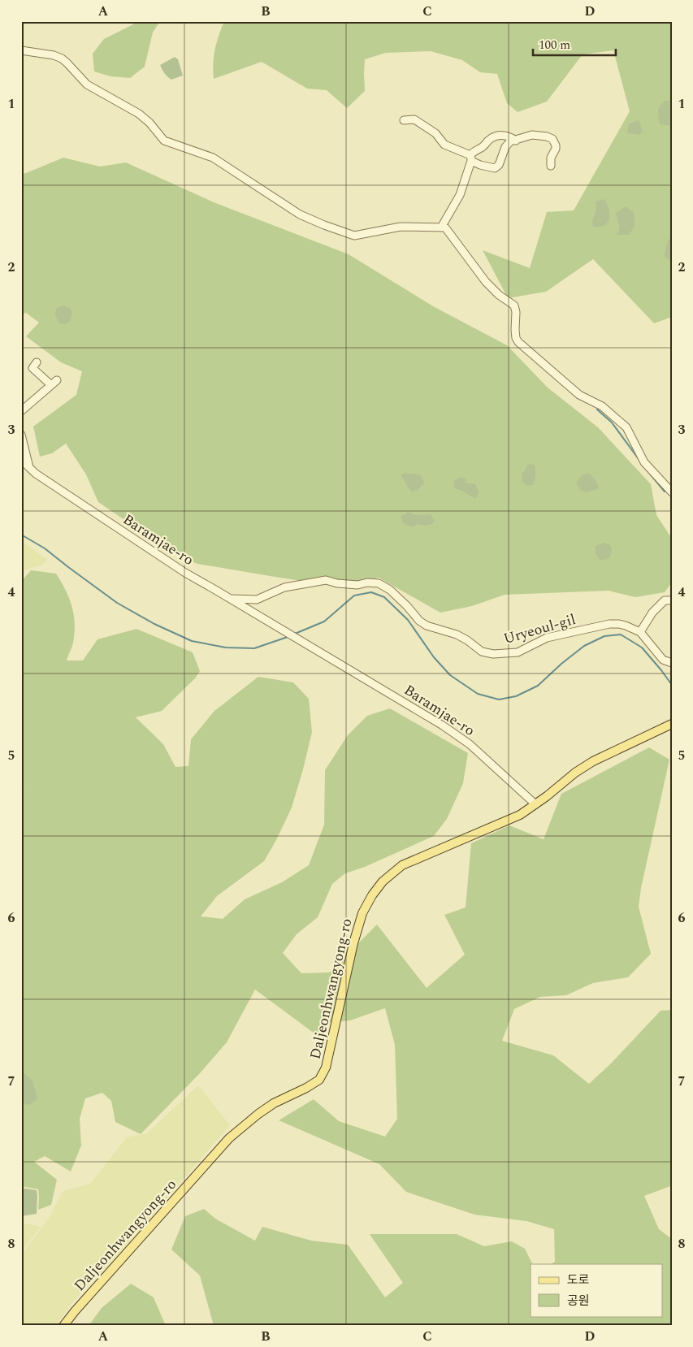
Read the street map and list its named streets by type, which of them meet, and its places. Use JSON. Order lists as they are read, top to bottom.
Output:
{
  "streets": {
    "main road": ["Daljeonhwangyong-ro"],
    "street": ["Baramjae-ro", "Uryeoul-gil"]
  },
  "crossings": [
    ["Baramjae-ro", "Uryeoul-gil"],
    ["Baramjae-ro", "Daljeonhwangyong-ro"]
  ],
  "legend": ["도로", "공원"],
  "scale_bar": "100 m",
  "grid": {
    "columns": [
      "A",
      "B",
      "C",
      "D"
    ],
    "rows": [
      "1",
      "2",
      "3",
      "4",
      "5",
      "6",
      "7",
      "8"
    ]
  }
}
